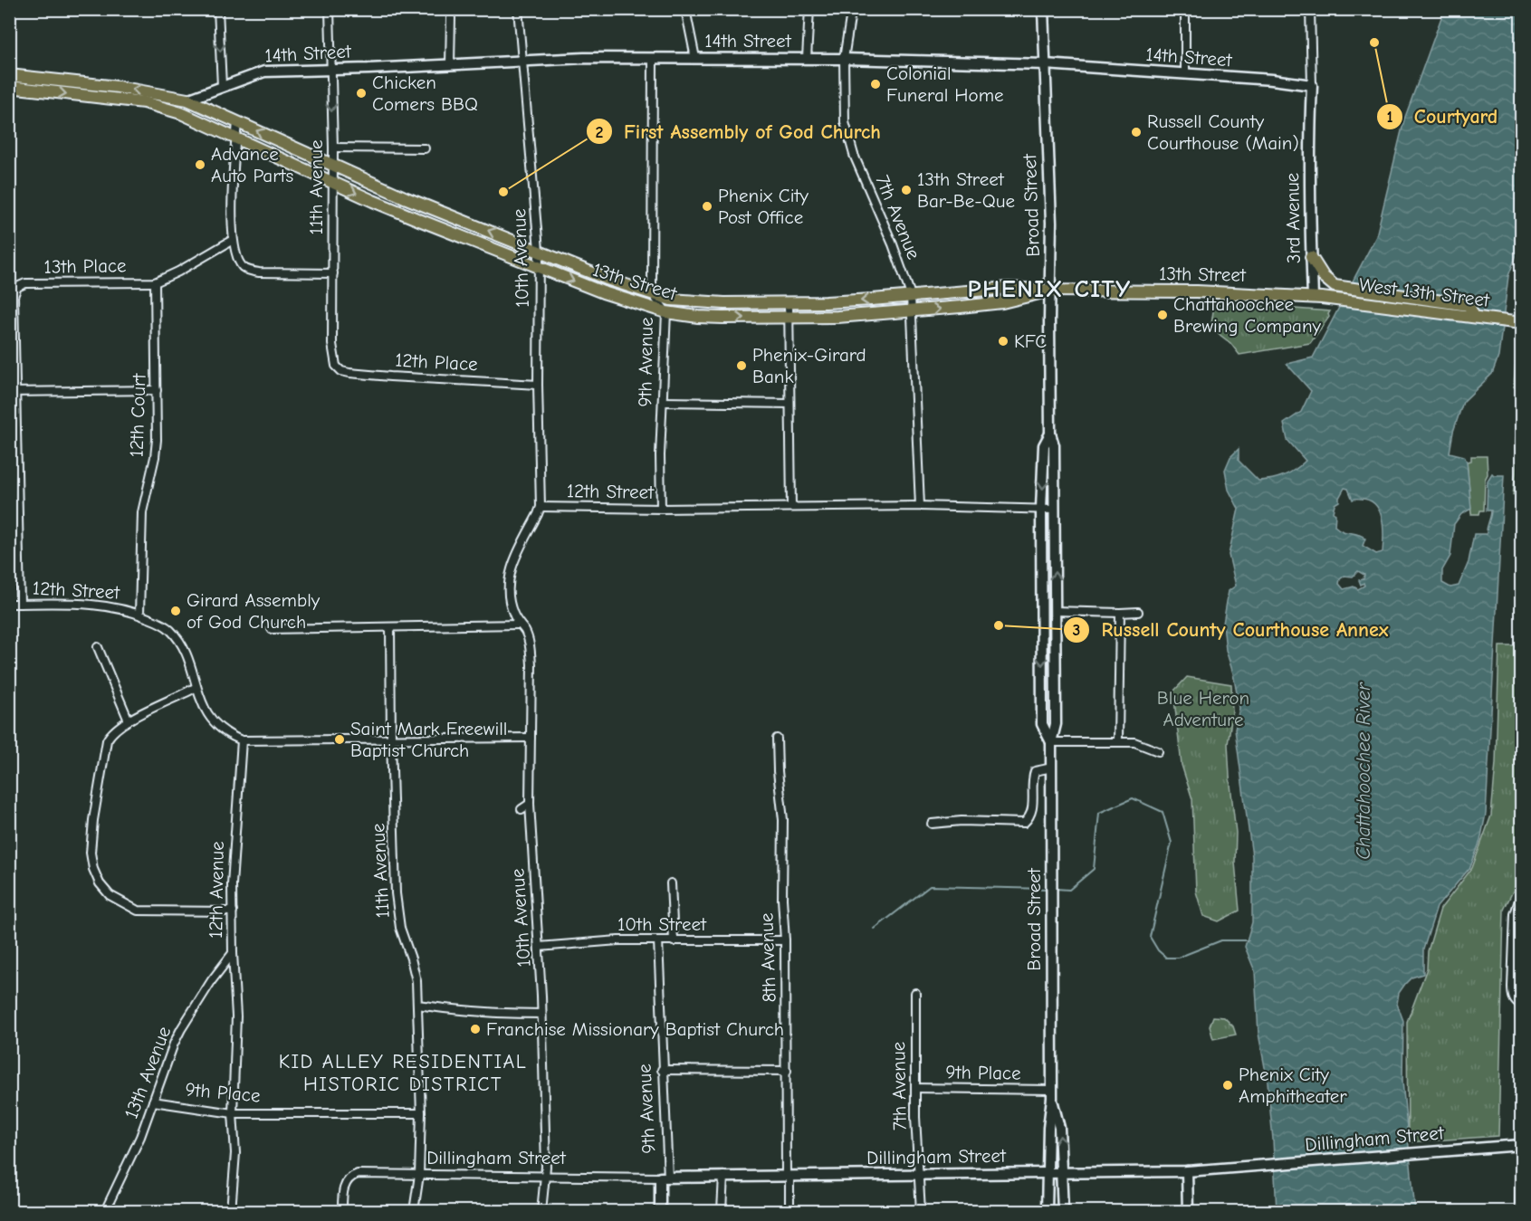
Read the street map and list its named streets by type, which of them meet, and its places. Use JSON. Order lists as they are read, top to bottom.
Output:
{
  "streets": {
    "main road": ["14th Street", "13th Street", "West 13th Street"],
    "street": [
      "11th Avenue",
      "Broad Street",
      "7th Avenue",
      "3rd Avenue",
      "10th Avenue",
      "13th Place",
      "12th Place",
      "9th Avenue",
      "12th Court",
      "12th Street",
      "12th Avenue",
      "10th Street",
      "8th Avenue",
      "13th Avenue",
      "9th Place",
      "Dillingham Street"
    ]
  },
  "crossings": [
    ["14th Street", "11th Avenue"],
    ["14th Street", "Broad Street"],
    ["14th Street", "7th Avenue"],
    ["14th Street", "3rd Avenue"],
    ["14th Street", "10th Avenue"],
    ["14th Street", "9th Avenue"],
    ["11th Avenue", "13th Street"],
    ["11th Avenue", "12th Place"],
    ["11th Avenue", "9th Place"],
    ["11th Avenue", "Dillingham Street"],
    ["Broad Street", "13th Street"],
    ["Broad Street", "12th Street"],
    ["Broad Street", "9th Place"],
    ["7th Avenue", "13th Street"],
    ["7th Avenue", "12th Street"],
    ["7th Avenue", "9th Place"],
    ["7th Avenue", "Dillingham Street"],
    ["3rd Avenue", "13th Street"],
    ["3rd Avenue", "West 13th Street"],
    ["10th Avenue", "13th Street"],
    ["10th Avenue", "12th Place"],
    ["10th Avenue", "12th Street"],
    ["10th Avenue", "10th Street"],
    ["10th Avenue", "Dillingham Street"],
    ["13th Place", "12th Court"],
    ["13th Street", "West 13th Street"],
    ["13th Street", "9th Avenue"],
    ["9th Avenue", "12th Street"],
    ["9th Avenue", "10th Street"],
    ["9th Avenue", "Dillingham Street"],
    ["12th Court", "12th Street"],
    ["12th Avenue", "13th Avenue"],
    ["12th Avenue", "9th Place"],
    ["10th Street", "8th Avenue"],
    ["8th Avenue", "Dillingham Street"],
    ["13th Avenue", "9th Place"]
  ],
  "districts": ["PHENIX CITY", "KID ALLEY RESIDENTIAL HISTORIC DISTRICT"],
  "water": ["Chattahoochee River"],
  "parks": ["Blue Heron Adventure"],
  "places": [
    "Courtyard",
    "Colonial Funeral Home",
    "Chicken Comers BBQ",
    "Russell County Courthouse (Main)",
    "Advance Auto Parts",
    "13th Street Bar-Be-Que",
    "First Assembly of God Church",
    "Phenix City Post Office",
    "Chattahoochee Brewing Company",
    "KFC",
    "Phenix-Girard Bank",
    "Girard Assembly of God Church",
    "Russell County Courthouse Annex",
    "Saint Mark Freewill Baptist Church",
    "Franchise Missionary Baptist Church",
    "Phenix City Amphitheater"
  ]
}
